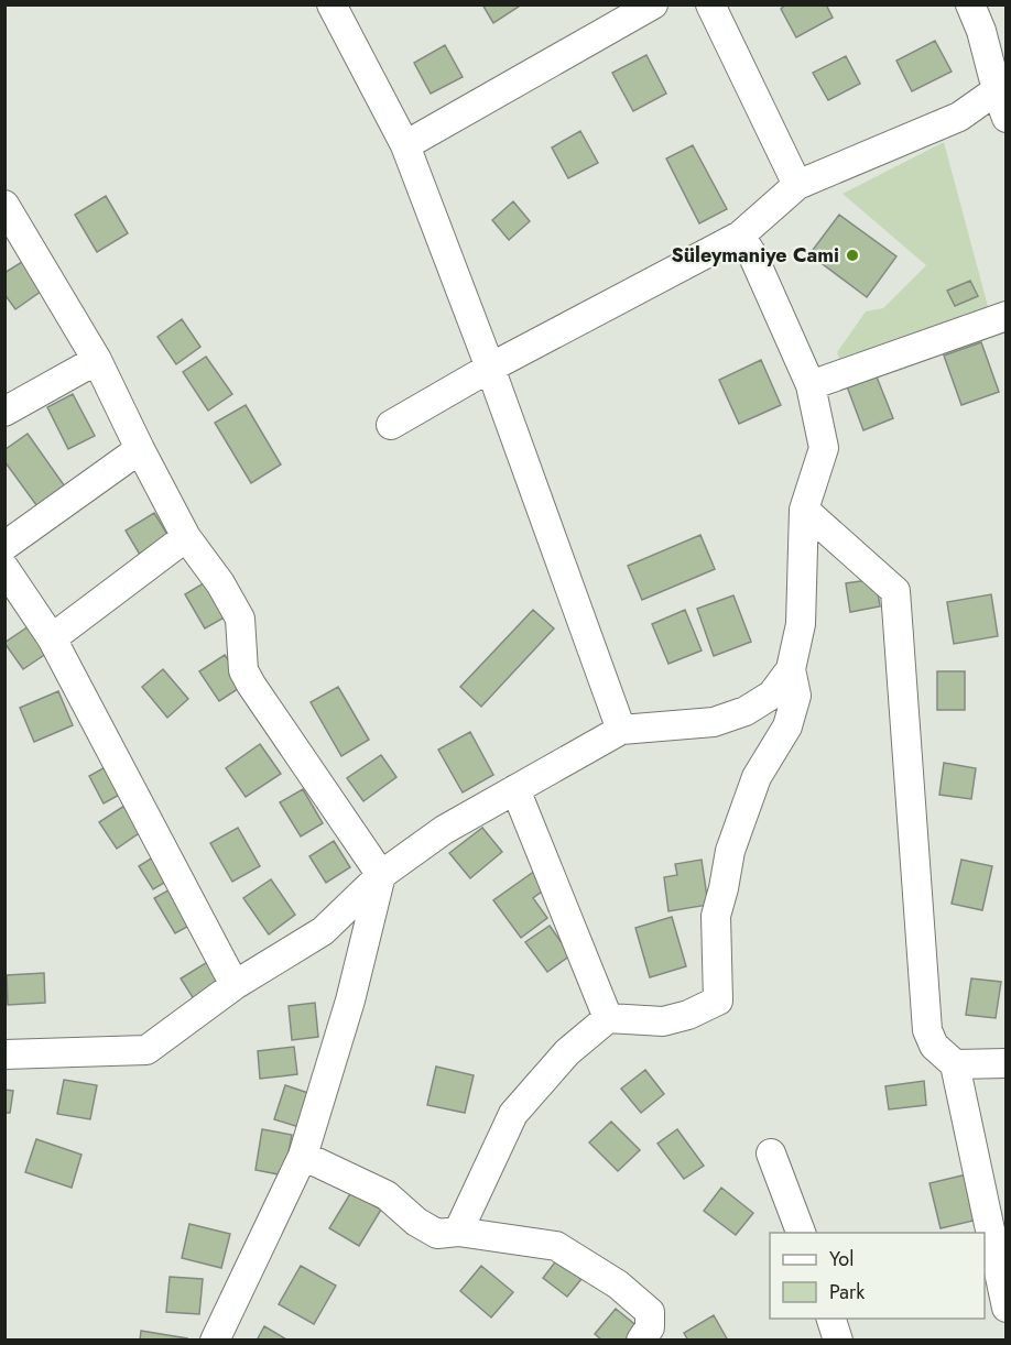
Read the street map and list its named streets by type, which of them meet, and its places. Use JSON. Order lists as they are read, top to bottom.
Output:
{
  "places": ["Süleymaniye Cami"],
  "legend": ["Yol", "Park"]
}
